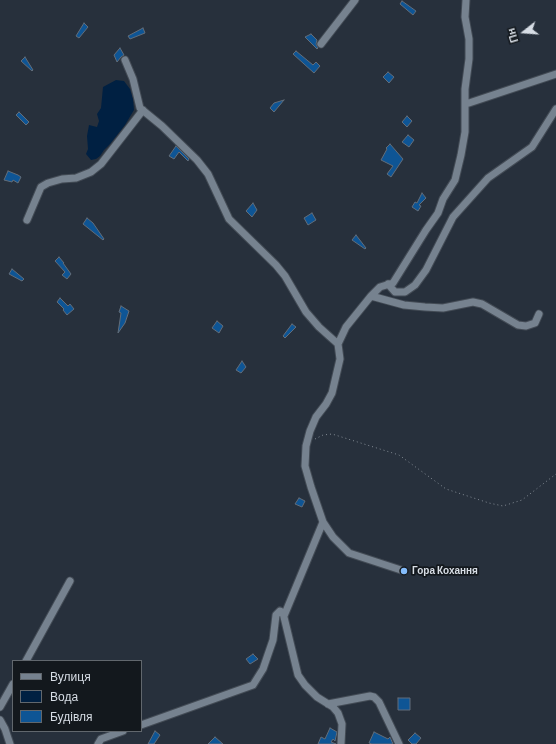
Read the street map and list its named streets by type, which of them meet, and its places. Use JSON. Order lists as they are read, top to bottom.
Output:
{
  "places": ["Гора Кохання"],
  "legend": ["Вулиця", "Вода", "Будівля"],
  "north": "left"
}
